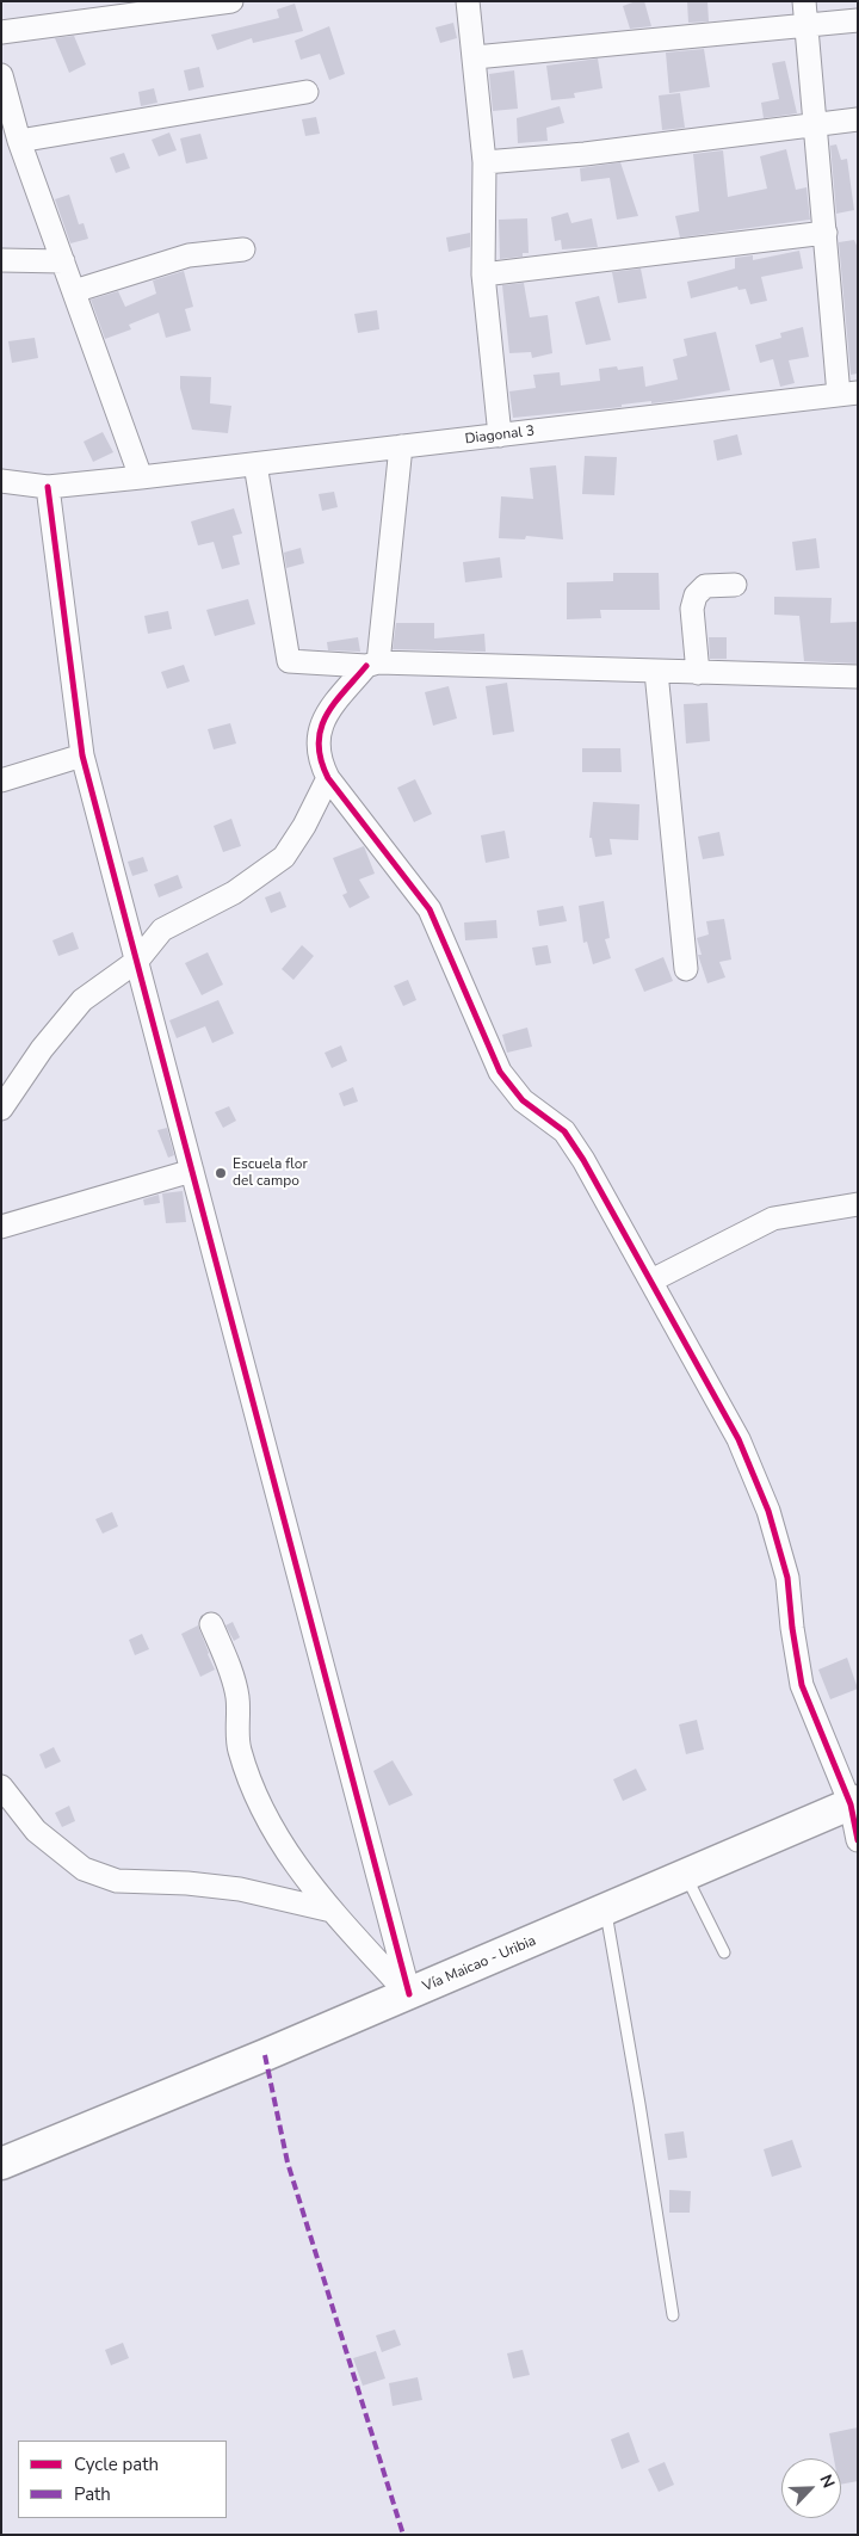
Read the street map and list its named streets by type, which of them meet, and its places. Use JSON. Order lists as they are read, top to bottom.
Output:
{
  "streets": {
    "street": ["Diagonal 3", "Vía Maicao - Uribia"]
  },
  "places": ["Escuela flor del campo"],
  "legend": ["Cycle path", "Path"],
  "north": "top right"
}
